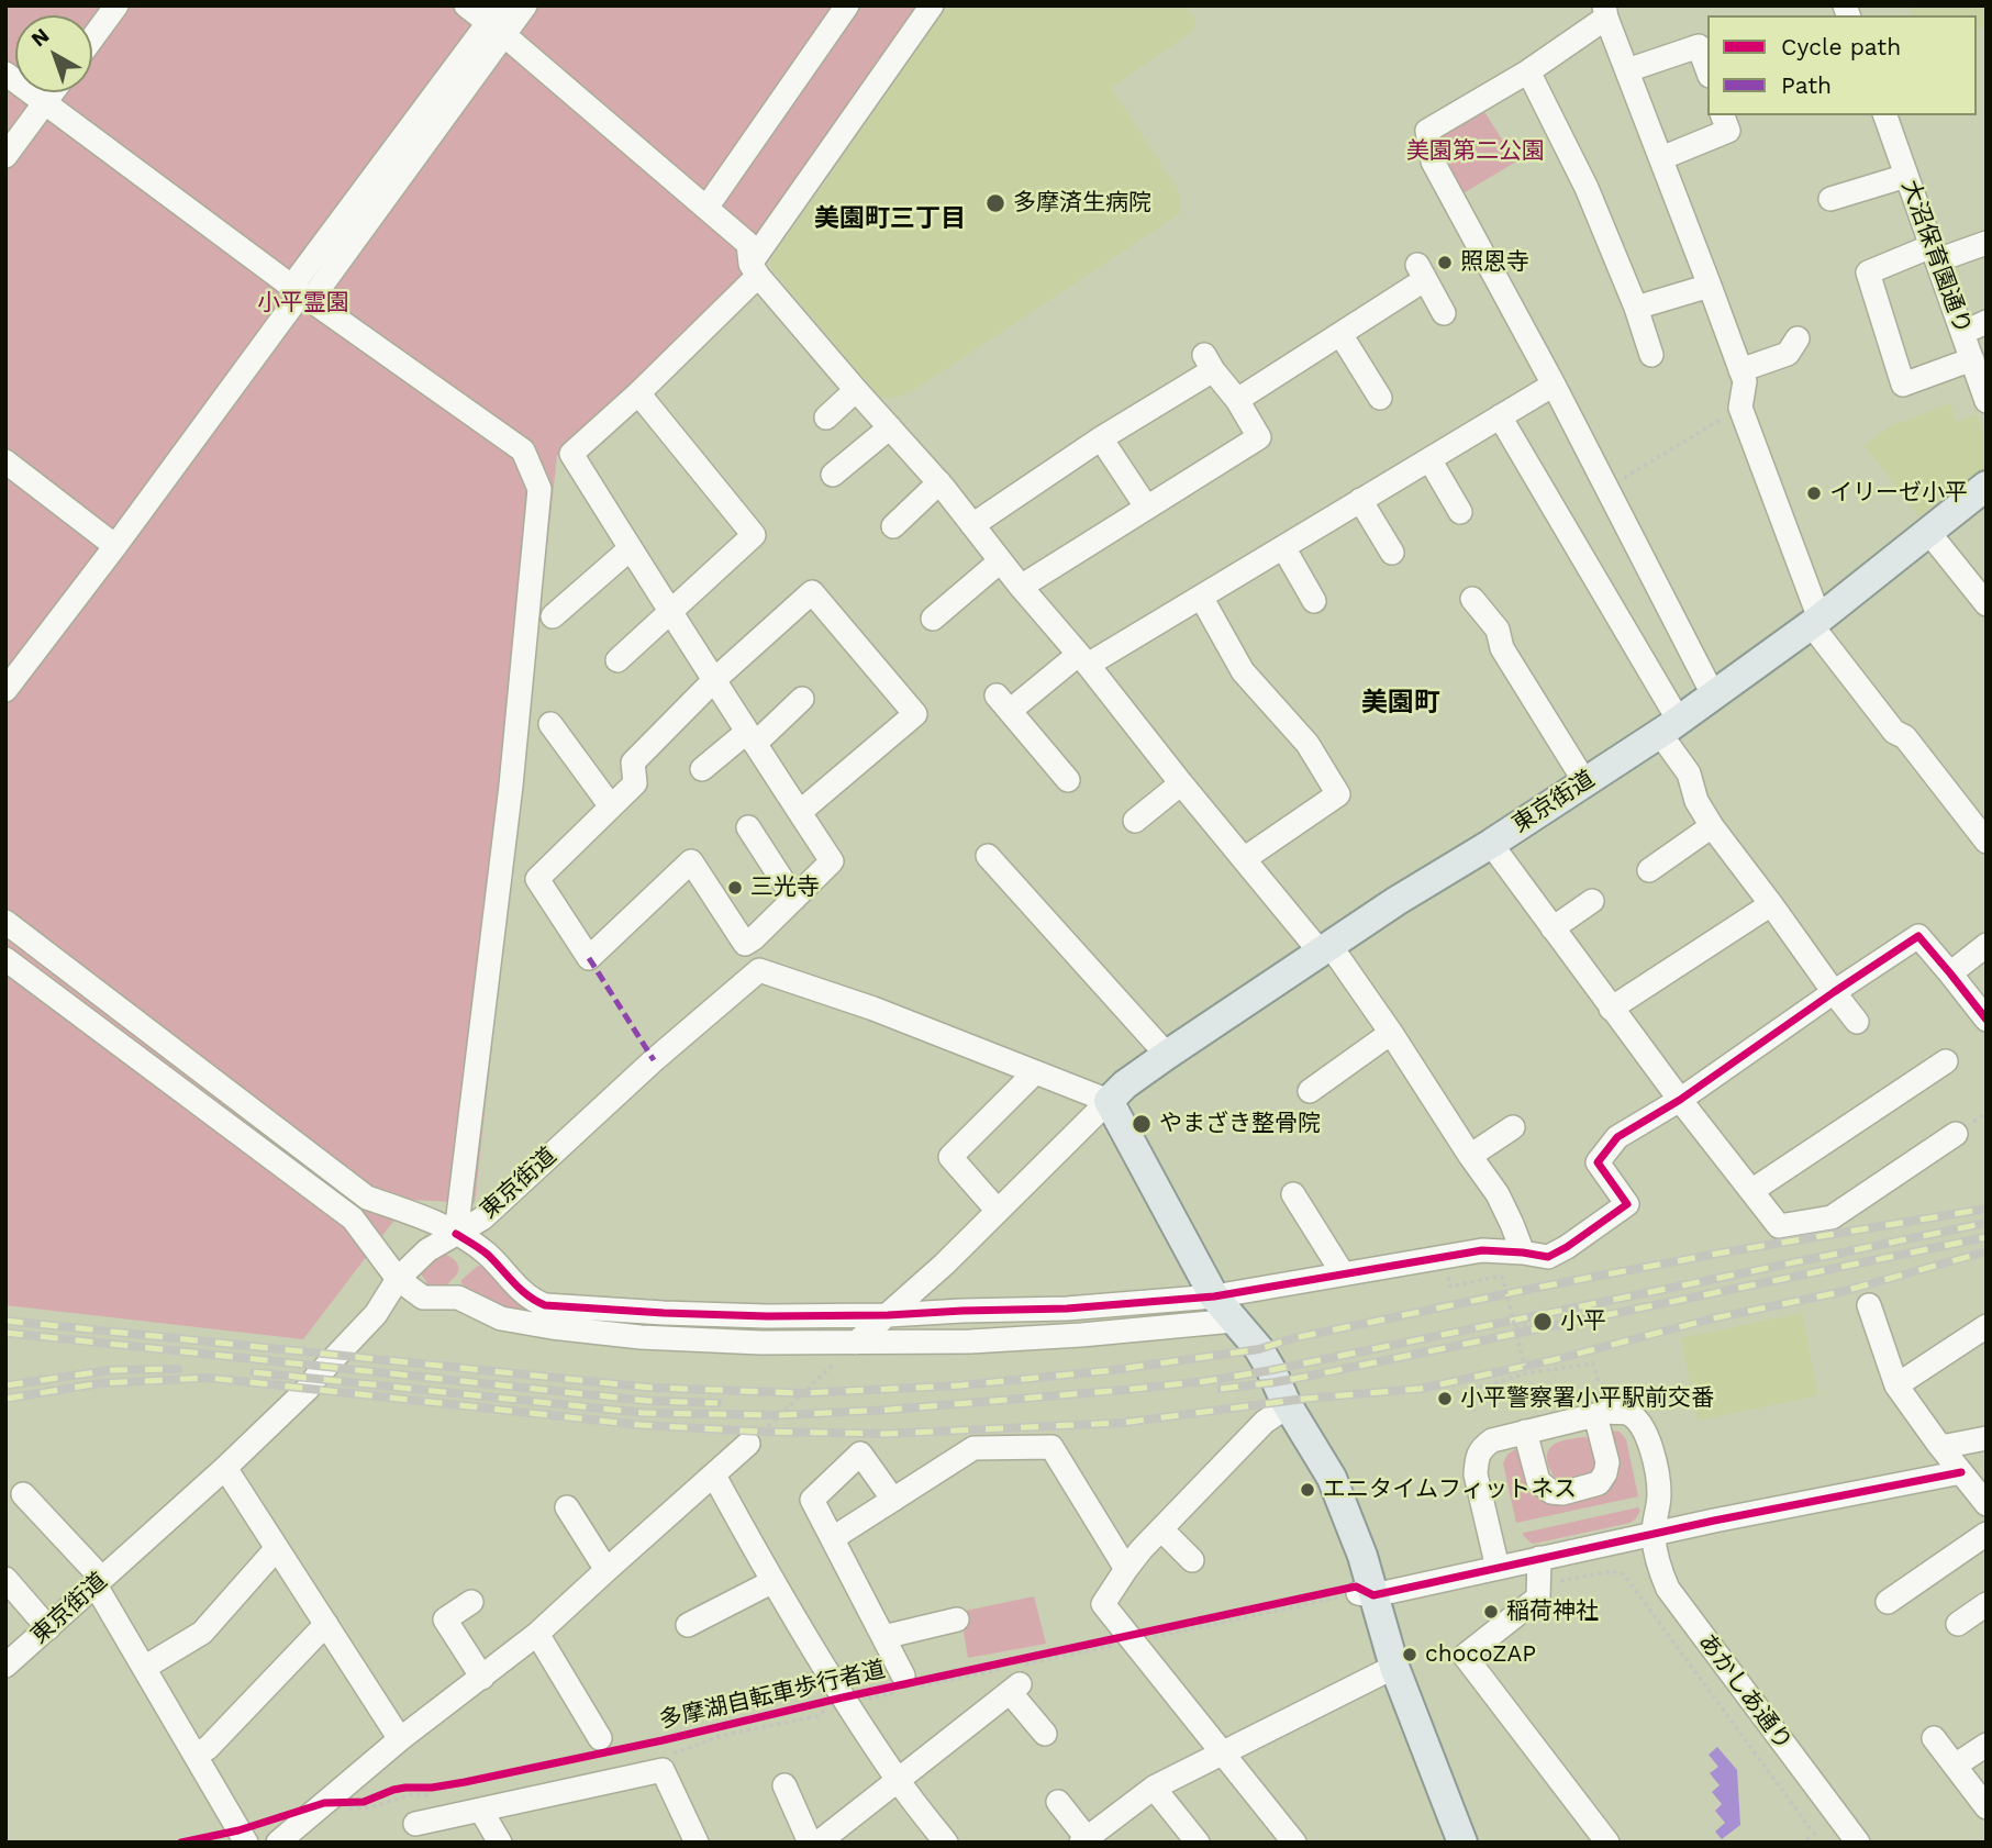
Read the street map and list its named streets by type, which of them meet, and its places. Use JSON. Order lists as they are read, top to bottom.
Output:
{
  "streets": {
    "main road": ["東京街道"],
    "street": ["大沼保育園通り", "あかしあ通り"],
    "cycle path": ["多摩湖自転車歩行者道"]
  },
  "districts": ["美園町三丁目", "美園町"],
  "parks": ["美園第二公園", "小平霊園"],
  "places": [
    "多摩済生病院",
    "照恩寺",
    "イリーゼ小平",
    "三光寺",
    "やまざき整骨院",
    "小平",
    "小平警察署小平駅前交番",
    "エニタイムフィットネス",
    "稲荷神社",
    "chocoZAP"
  ],
  "legend": ["Cycle path", "Path"],
  "north": "top left"
}
